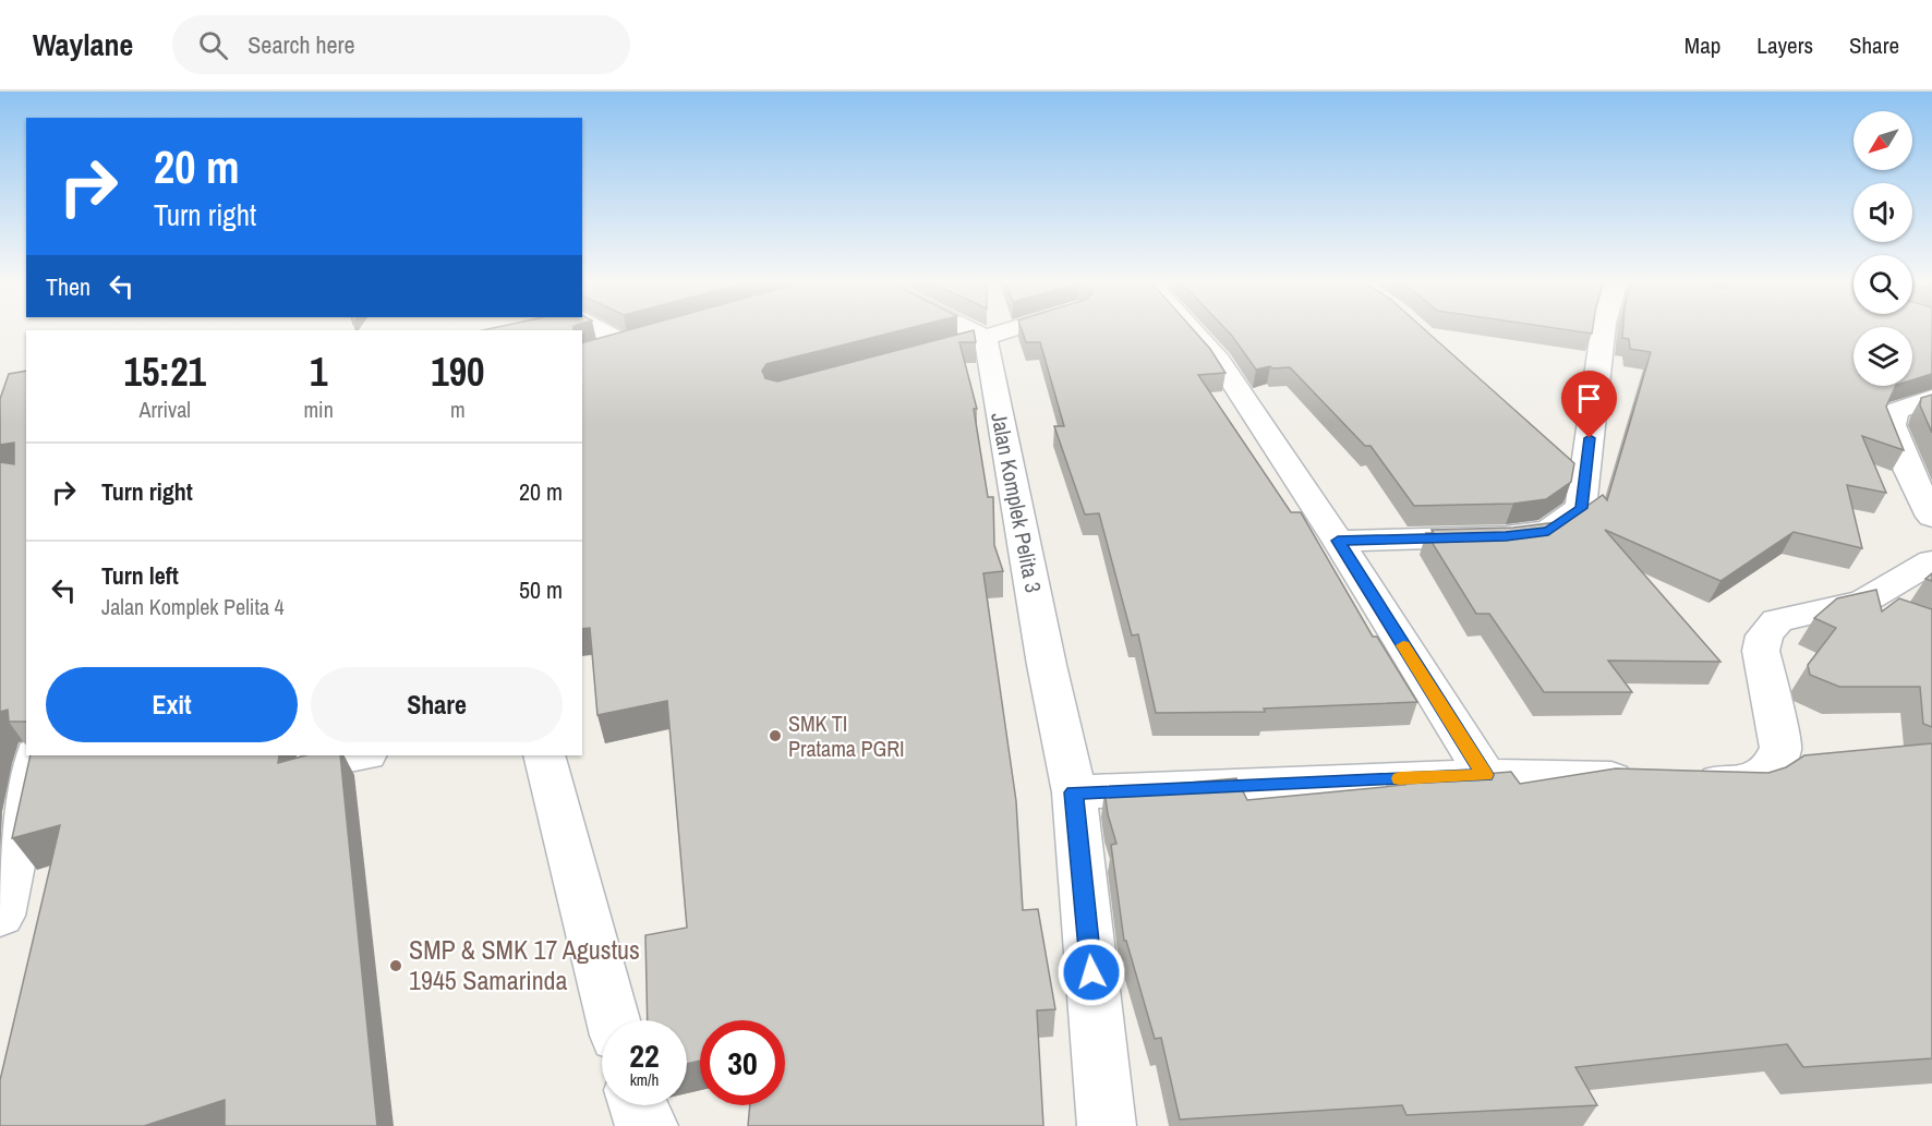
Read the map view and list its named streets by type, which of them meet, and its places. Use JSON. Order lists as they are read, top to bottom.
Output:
{
  "streets": {
    "street": ["Jalan Komplek Pelita 3"]
  },
  "places": ["SMK TI Pratama PGRI", "SMP & SMK 17 Agustus 1945 Samarinda"],
  "north": "bottom left",
  "page": {
    "header": "Waylane",
    "search": "Search here",
    "nav": ["Map", "Layers", "Share"],
    "turn": ["20 m", "Turn right"],
    "then": "Then",
    "eta": [
      "15:21",
      "Arrival",
      "1",
      "min",
      "190",
      "m"
    ],
    "list": [
      {
        "name": "Turn right",
        "value": "20 m"
      },
      {
        "name": "Turn left",
        "note": "Jalan Komplek Pelita 4",
        "value": "50 m"
      }
    ],
    "buttons": ["Exit", "Share"],
    "speed": "22 km/h",
    "limit": "30"
  }
}
